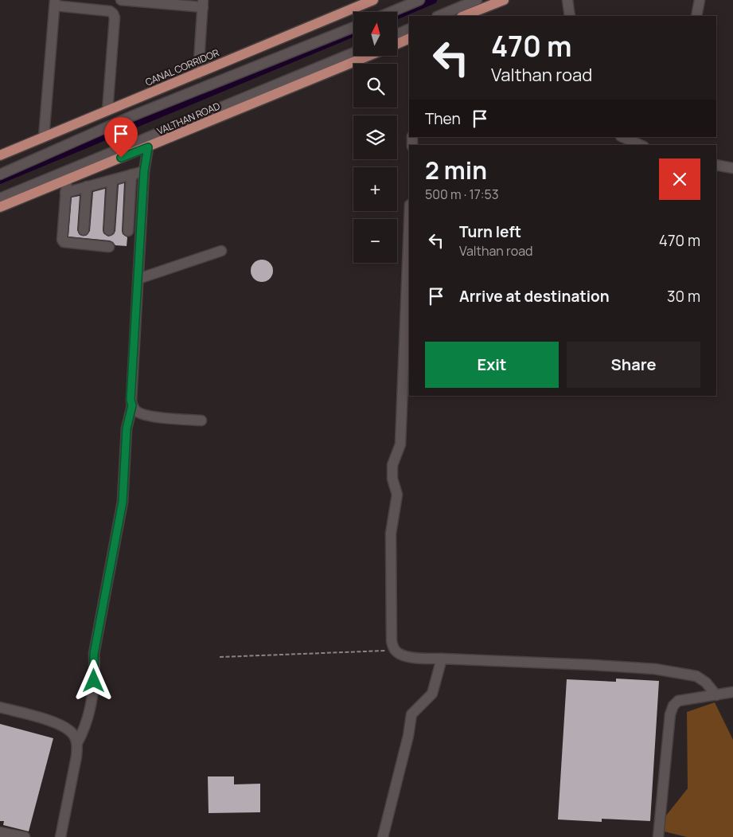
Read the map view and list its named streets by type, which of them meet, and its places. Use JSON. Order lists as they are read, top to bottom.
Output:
{
  "streets": {
    "main road": ["CANAL CORRIDOR", "VALTHAN ROAD"]
  },
  "north": "top",
  "page": {
    "map_buttons": ["+", "−"],
    "turn": ["470 m", "Valthan road"],
    "then": "Then",
    "heading": ["2 min", "500 m · 17:53"],
    "list": [
      {
        "name": "Turn left",
        "note": "Valthan road",
        "value": "470 m"
      },
      {
        "name": "Arrive at destination",
        "value": "30 m"
      }
    ],
    "buttons": ["Exit", "Share"]
  }
}
